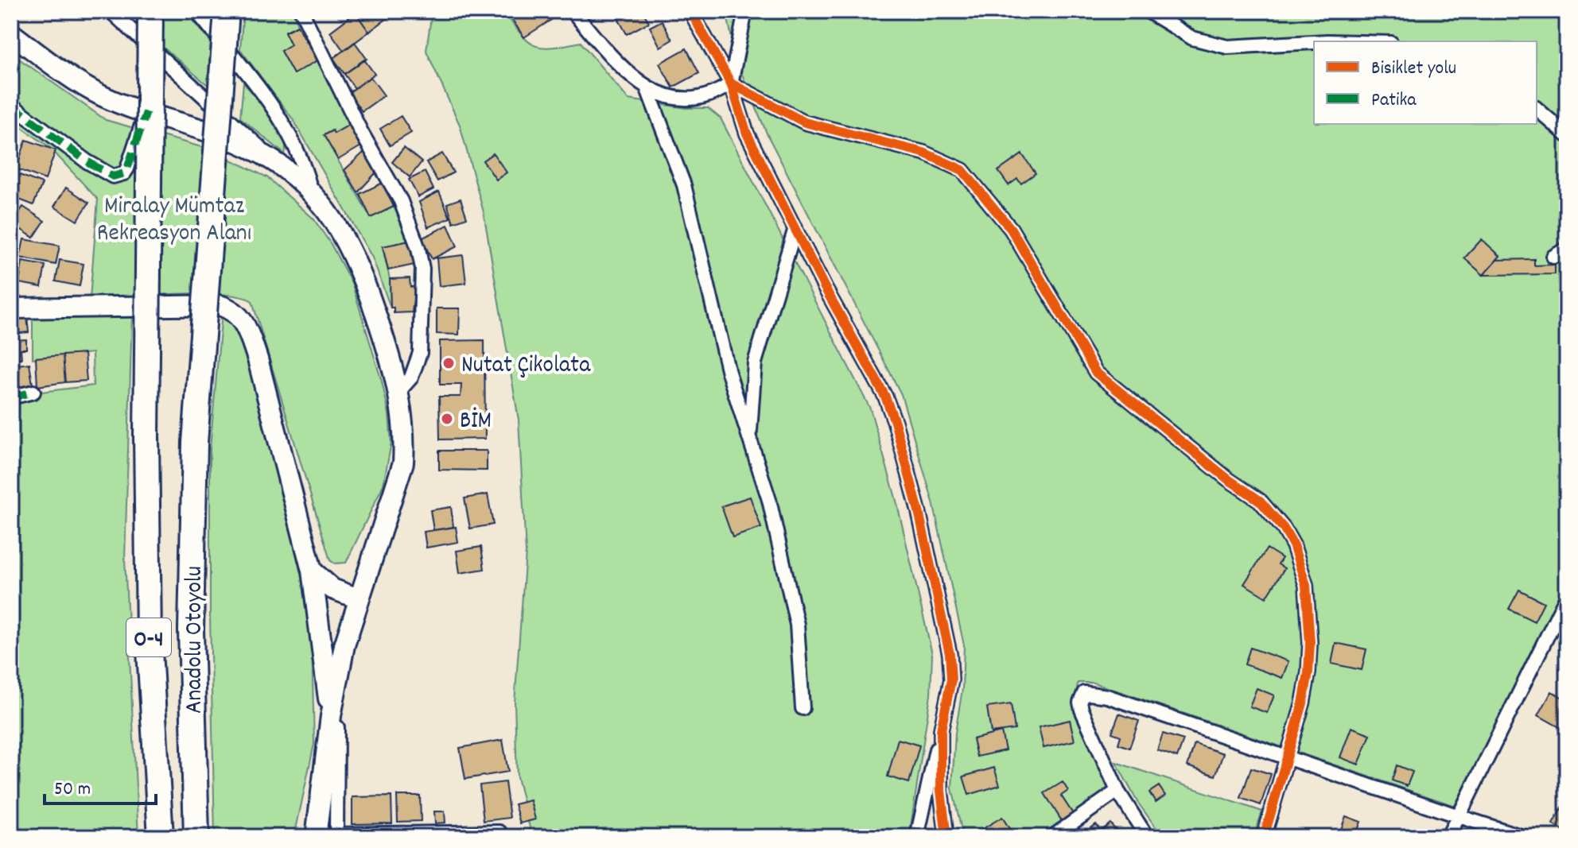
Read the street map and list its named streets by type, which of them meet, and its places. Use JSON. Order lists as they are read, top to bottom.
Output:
{
  "streets": {
    "highway": ["O-4", "Anadolu Otoyolu"]
  },
  "parks": ["Miralay Mümtaz Rekreasyon Alanı"],
  "places": ["Nutat Çikolata", "BİM"],
  "legend": ["Bisiklet yolu", "Patika"],
  "scale_bar": "50 m"
}
